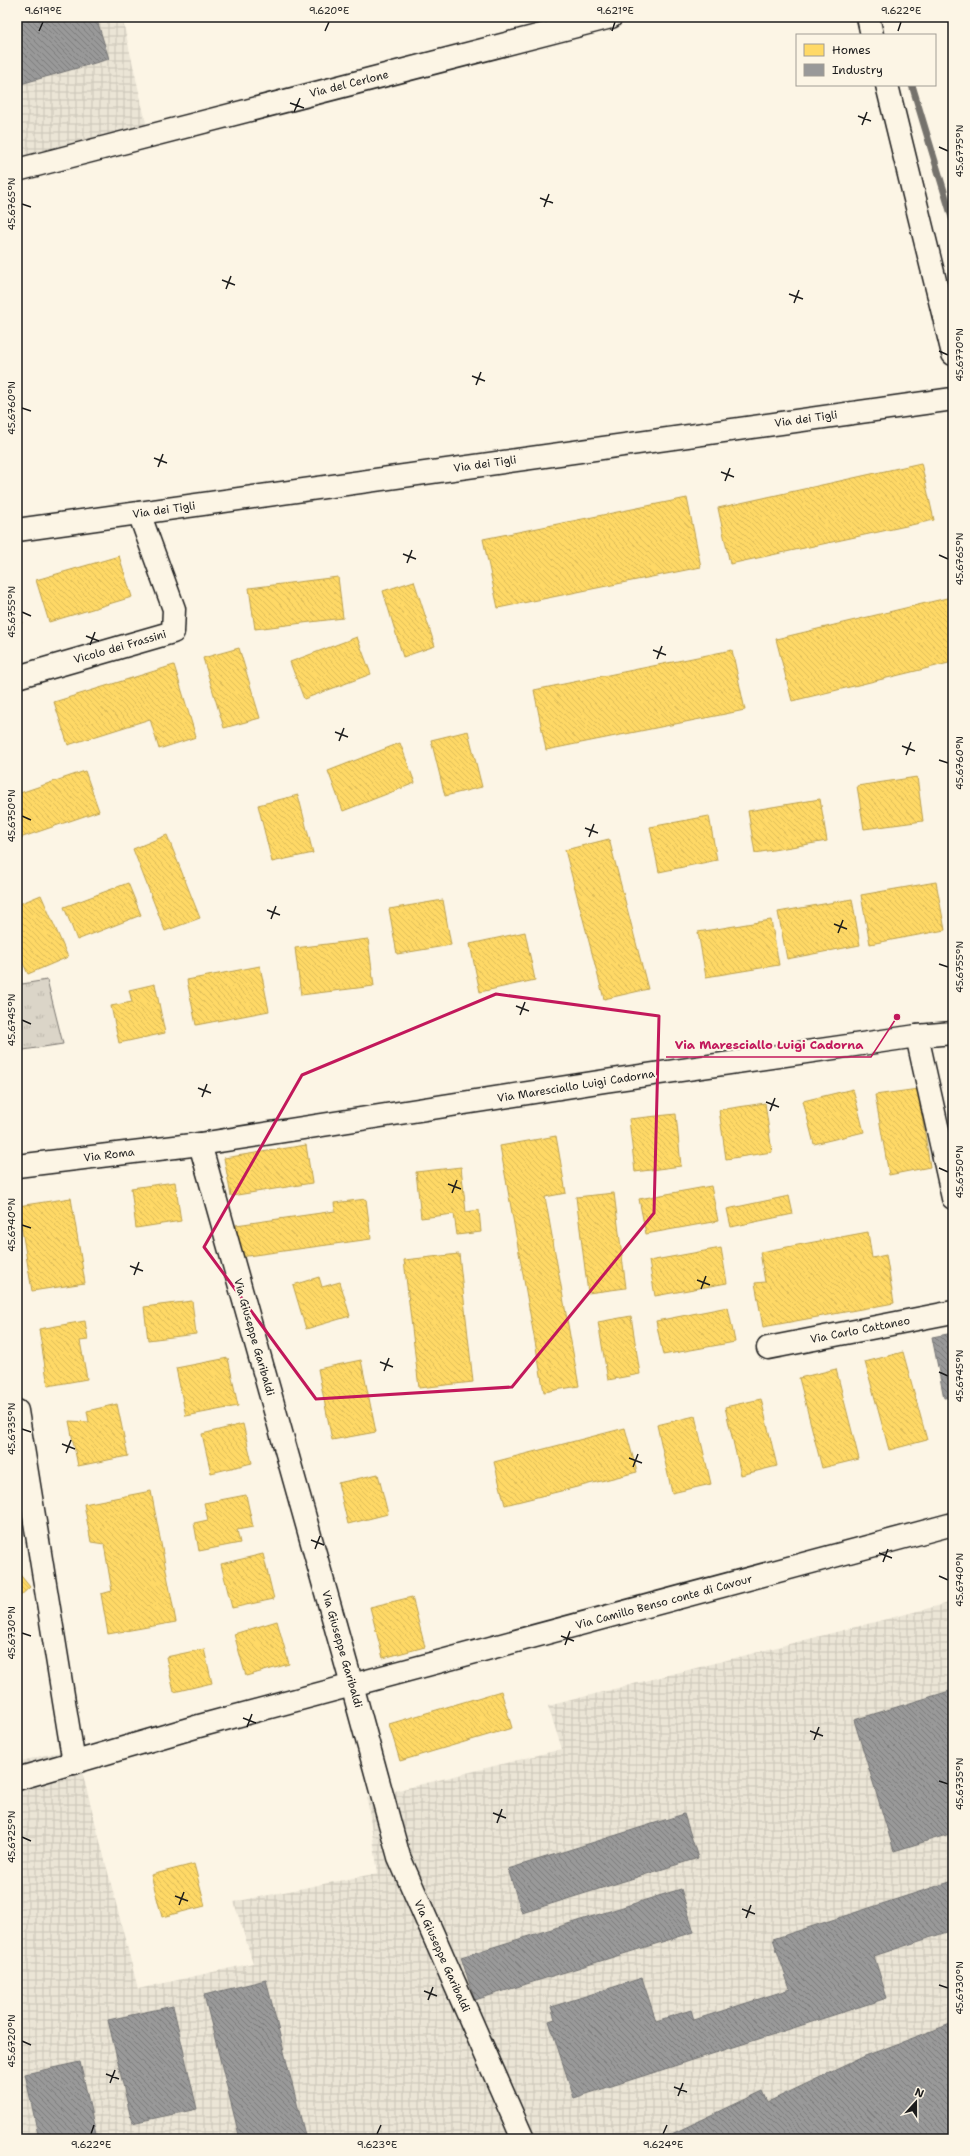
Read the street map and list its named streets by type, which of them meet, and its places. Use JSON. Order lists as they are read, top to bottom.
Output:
{
  "streets": {
    "street": [
      "Via del Cerlone",
      "Via dei Tigli",
      "Vicolo dei Frassini",
      "Via Maresciallo Luigi Cadorna",
      "Via Roma",
      "Via Carlo Cattaneo",
      "Via Giuseppe Garibaldi",
      "Via Camillo Benso conte di Cavour"
    ]
  },
  "crossings": [
    ["Via dei Tigli", "Vicolo dei Frassini"],
    ["Via Maresciallo Luigi Cadorna", "Via Roma"],
    ["Via Maresciallo Luigi Cadorna", "Via Giuseppe Garibaldi"],
    ["Via Roma", "Via Giuseppe Garibaldi"],
    ["Via Giuseppe Garibaldi", "Via Camillo Benso conte di Cavour"]
  ],
  "places": ["Via Maresciallo Luigi Cadorna"],
  "legend": ["Homes", "Industry"],
  "north": "top",
  "coordinates": [
    "9.619°E",
    "9.620°E",
    "9.621°E",
    "9.622°E",
    "45.6775°N",
    "45.6765°N",
    "45.6770°N",
    "45.6760°N",
    "45.6755°N",
    "45.6750°N",
    "45.6745°N",
    "45.6740°N",
    "45.6735°N",
    "45.6730°N",
    "45.6725°N",
    "45.6720°N",
    "9.623°E",
    "9.624°E"
  ]
}
